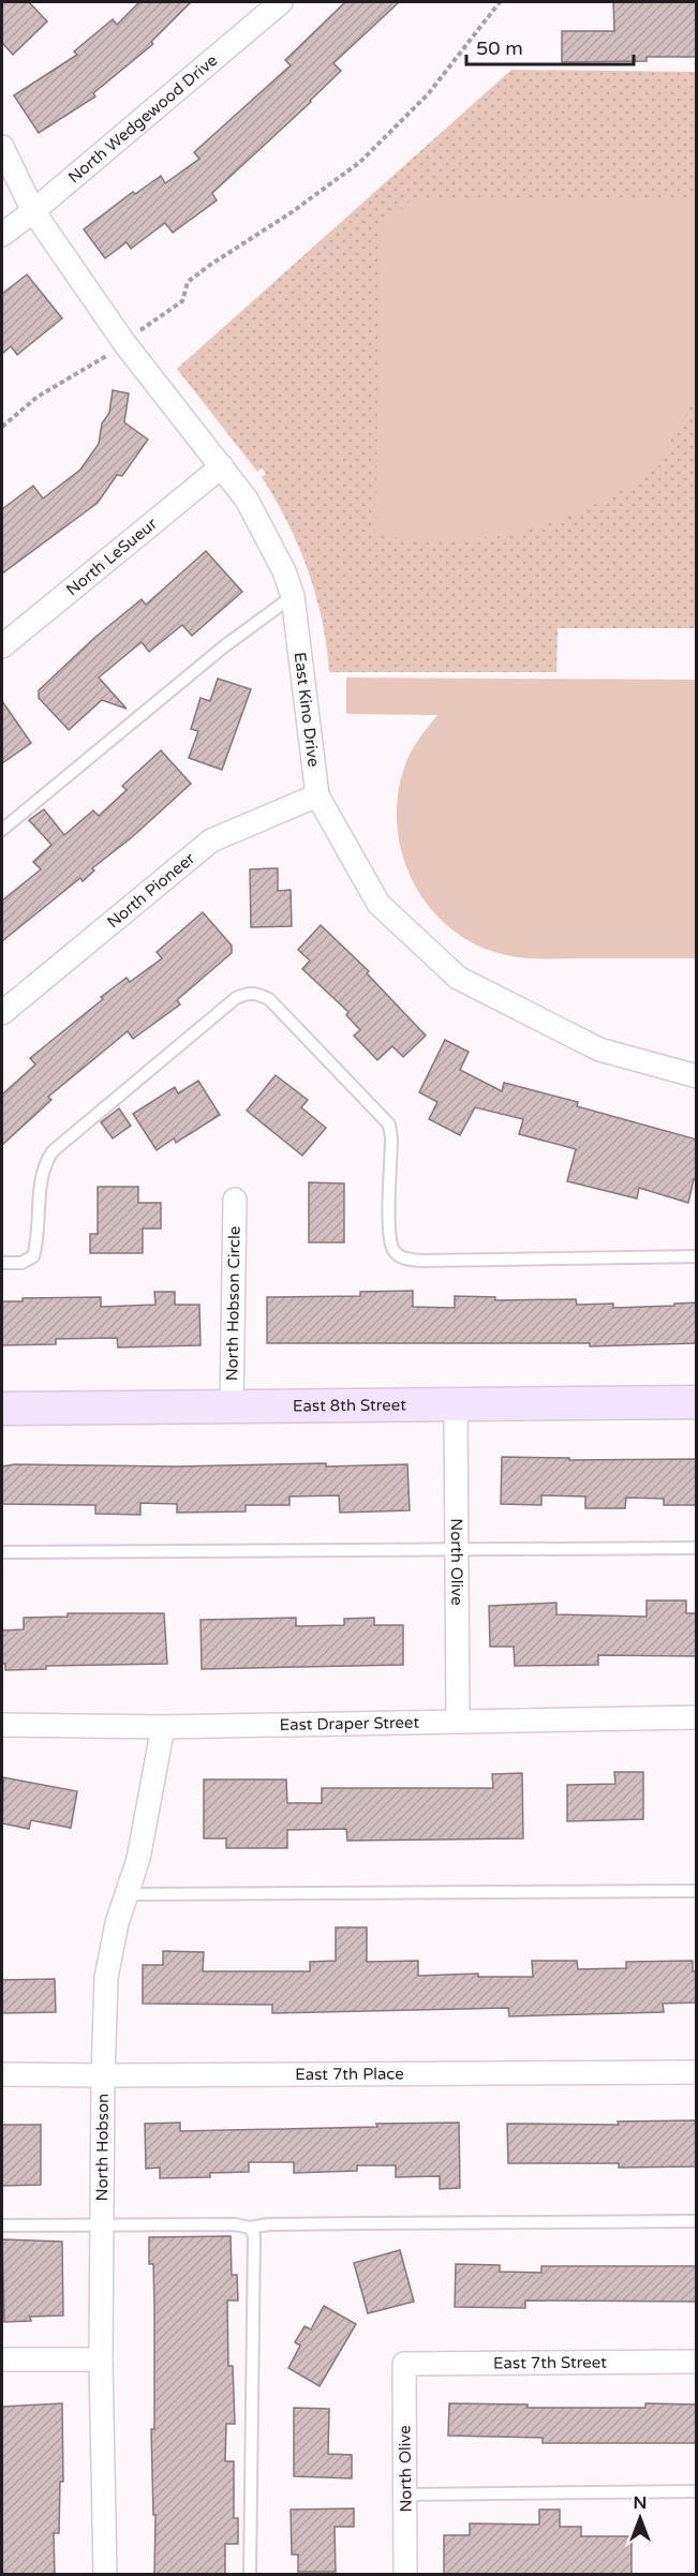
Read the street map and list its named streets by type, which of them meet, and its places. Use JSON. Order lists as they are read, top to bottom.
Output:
{
  "streets": {
    "street": [
      "North Wedgewood Drive",
      "North LeSueur",
      "East Kino Drive",
      "North Pioneer",
      "North Hobson Circle",
      "East 8th Street",
      "North Olive",
      "East Draper Street",
      "East 7th Place",
      "North Hobson",
      "East 7th Street"
    ]
  },
  "crossings": [
    ["North Wedgewood Drive", "East Kino Drive"],
    ["North LeSueur", "East Kino Drive"],
    ["East Kino Drive", "North Pioneer"],
    ["North Hobson Circle", "East 8th Street"],
    ["East 8th Street", "North Olive"],
    ["North Olive", "East Draper Street"],
    ["North Olive", "East 7th Street"],
    ["East Draper Street", "North Hobson"],
    ["East 7th Place", "North Hobson"]
  ],
  "scale_bar": "50 m",
  "north": "top"
}
